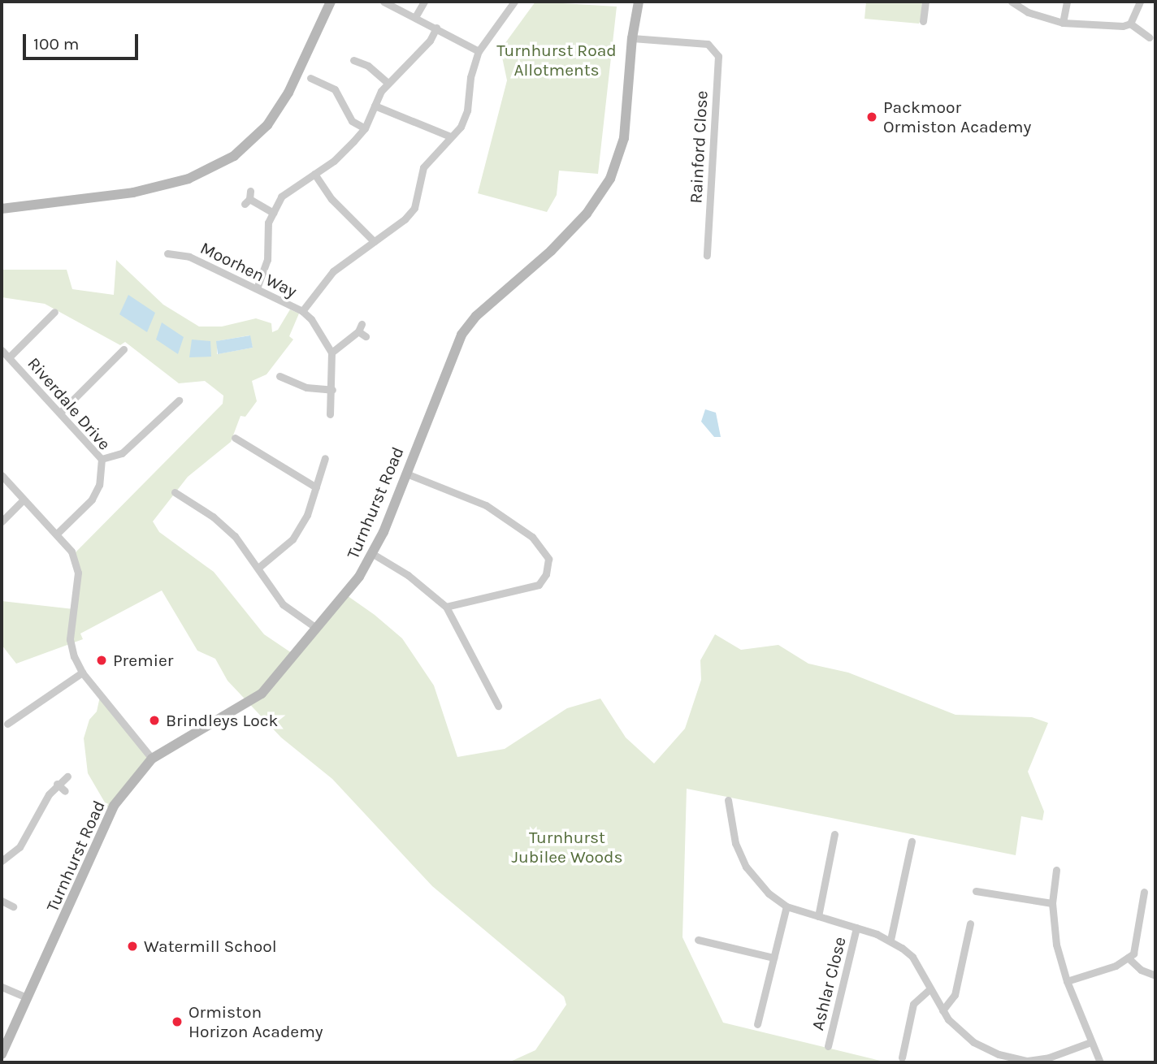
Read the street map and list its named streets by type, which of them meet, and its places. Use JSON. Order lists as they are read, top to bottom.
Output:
{
  "streets": {
    "street": [
      "Rainford Close",
      "Moorhen Way",
      "Riverdale Drive",
      "Turnhurst Road",
      "Ashlar Close"
    ]
  },
  "crossings": [
    ["Rainford Close", "Turnhurst Road"]
  ],
  "parks": ["Turnhurst Road Allotments", "Turnhurst Jubilee Woods"],
  "places": [
    "Packmoor Ormiston Academy",
    "Premier",
    "Brindleys Lock",
    "Watermill School",
    "Ormiston Horizon Academy"
  ],
  "scale_bar": "100 m"
}
